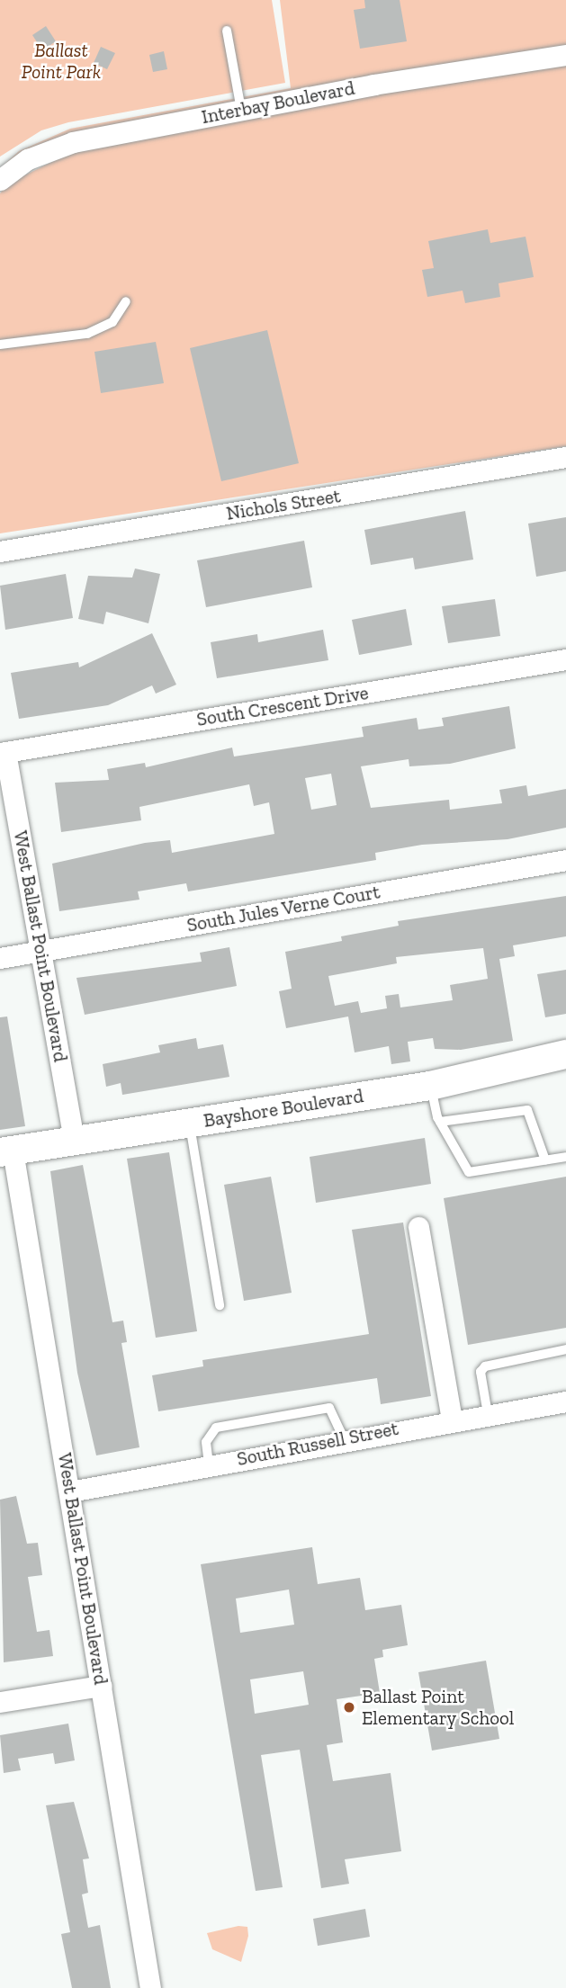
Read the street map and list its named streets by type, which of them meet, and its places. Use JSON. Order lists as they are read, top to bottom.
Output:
{
  "streets": {
    "street": [
      "Interbay Boulevard",
      "Nichols Street",
      "South Crescent Drive",
      "South Jules Verne Court",
      "West Ballast Point Boulevard",
      "Bayshore Boulevard",
      "South Russell Street"
    ]
  },
  "crossings": [
    ["South Crescent Drive", "West Ballast Point Boulevard"],
    ["South Jules Verne Court", "West Ballast Point Boulevard"],
    ["West Ballast Point Boulevard", "Bayshore Boulevard"],
    ["West Ballast Point Boulevard", "South Russell Street"]
  ],
  "parks": ["Ballast Point Park"],
  "places": ["Ballast Point Elementary School"]
}
